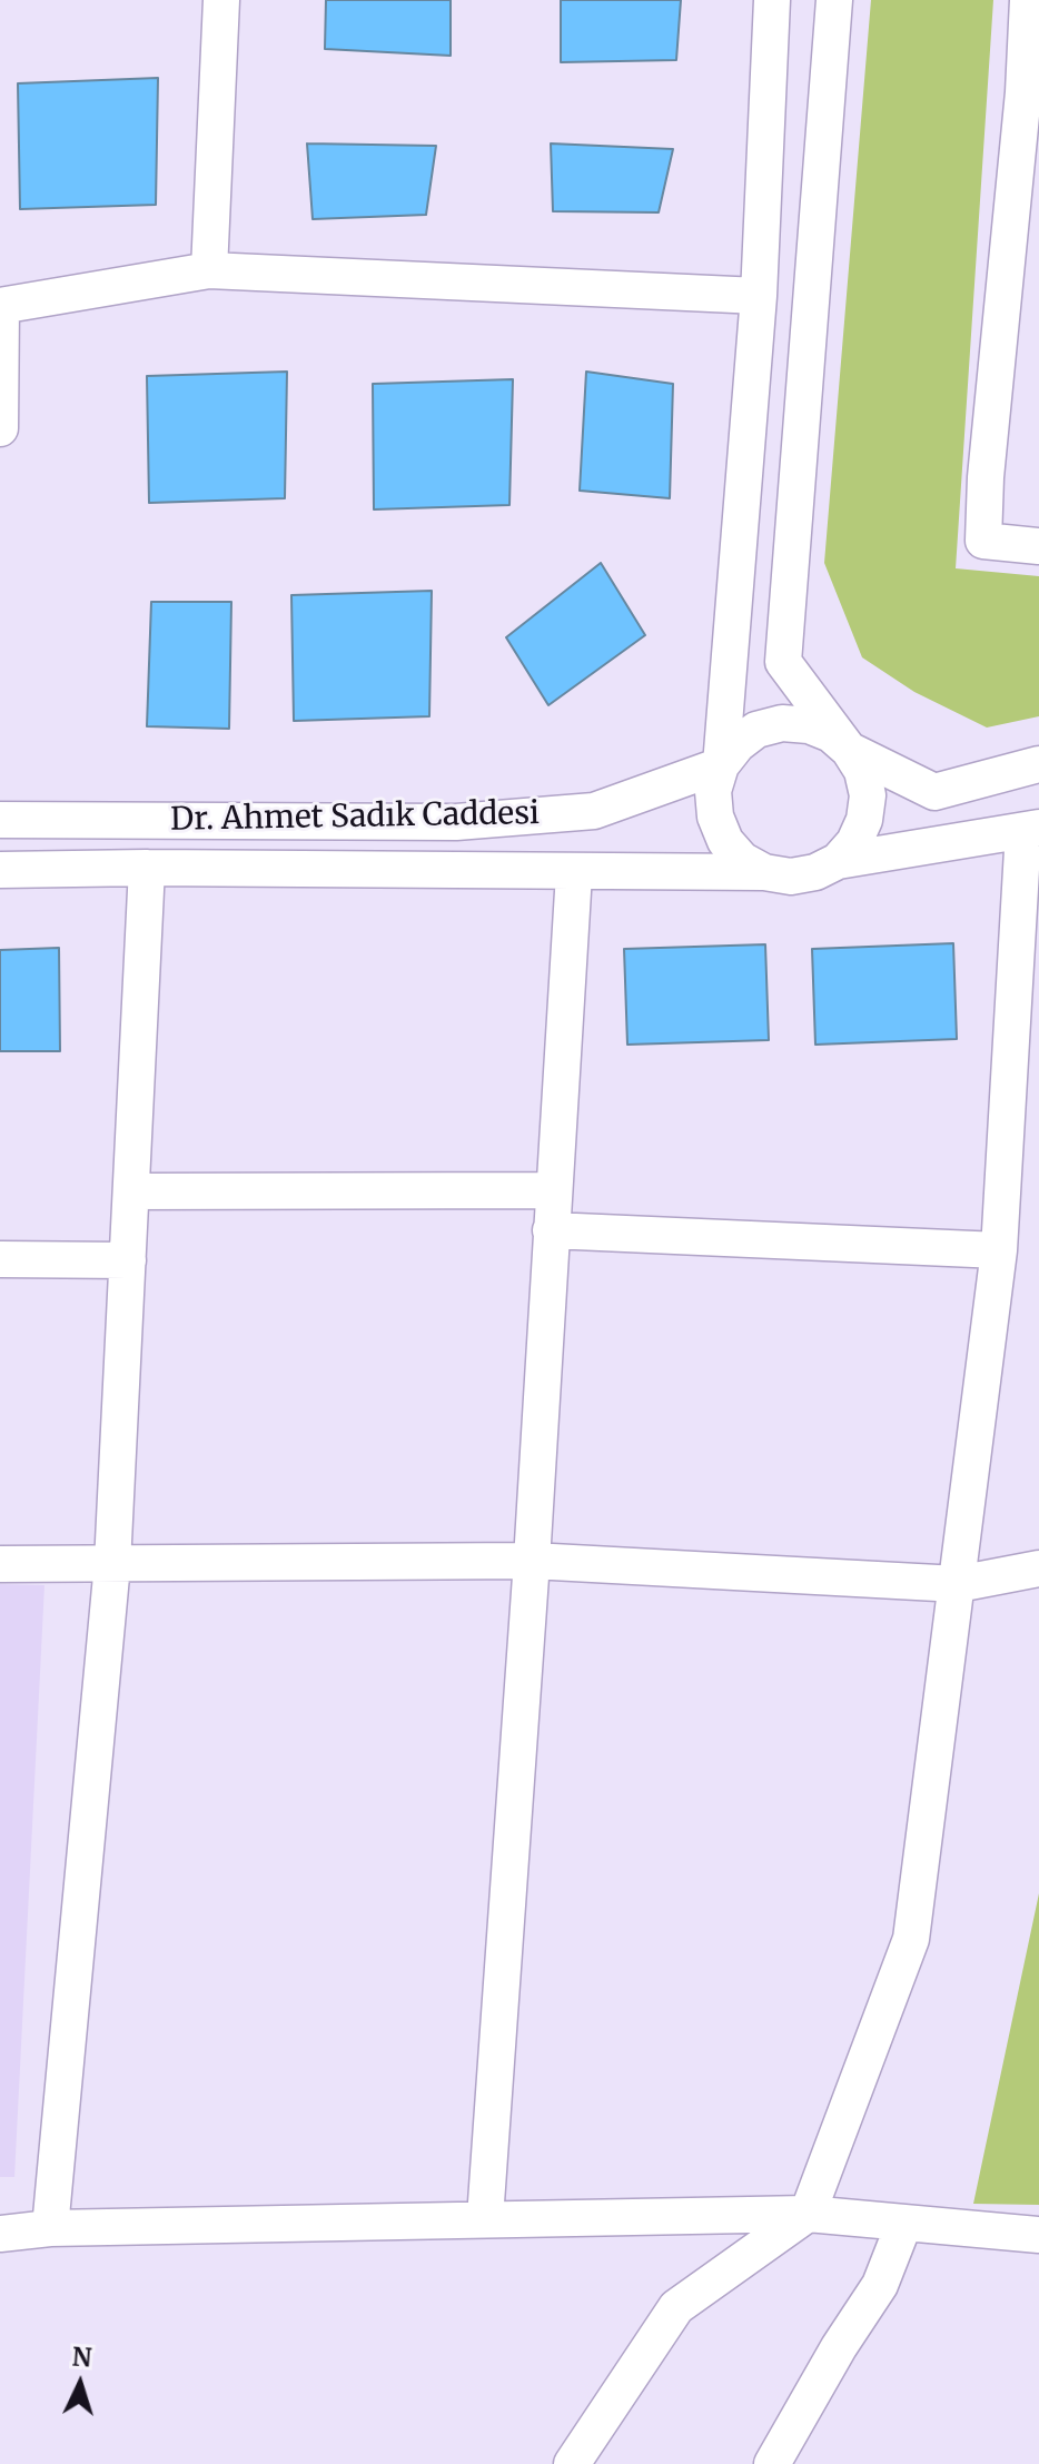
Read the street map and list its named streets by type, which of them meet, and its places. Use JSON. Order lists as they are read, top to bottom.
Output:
{
  "streets": {
    "street": ["Dr. Ahmet Sadık Caddesi"]
  },
  "north": "top"
}
